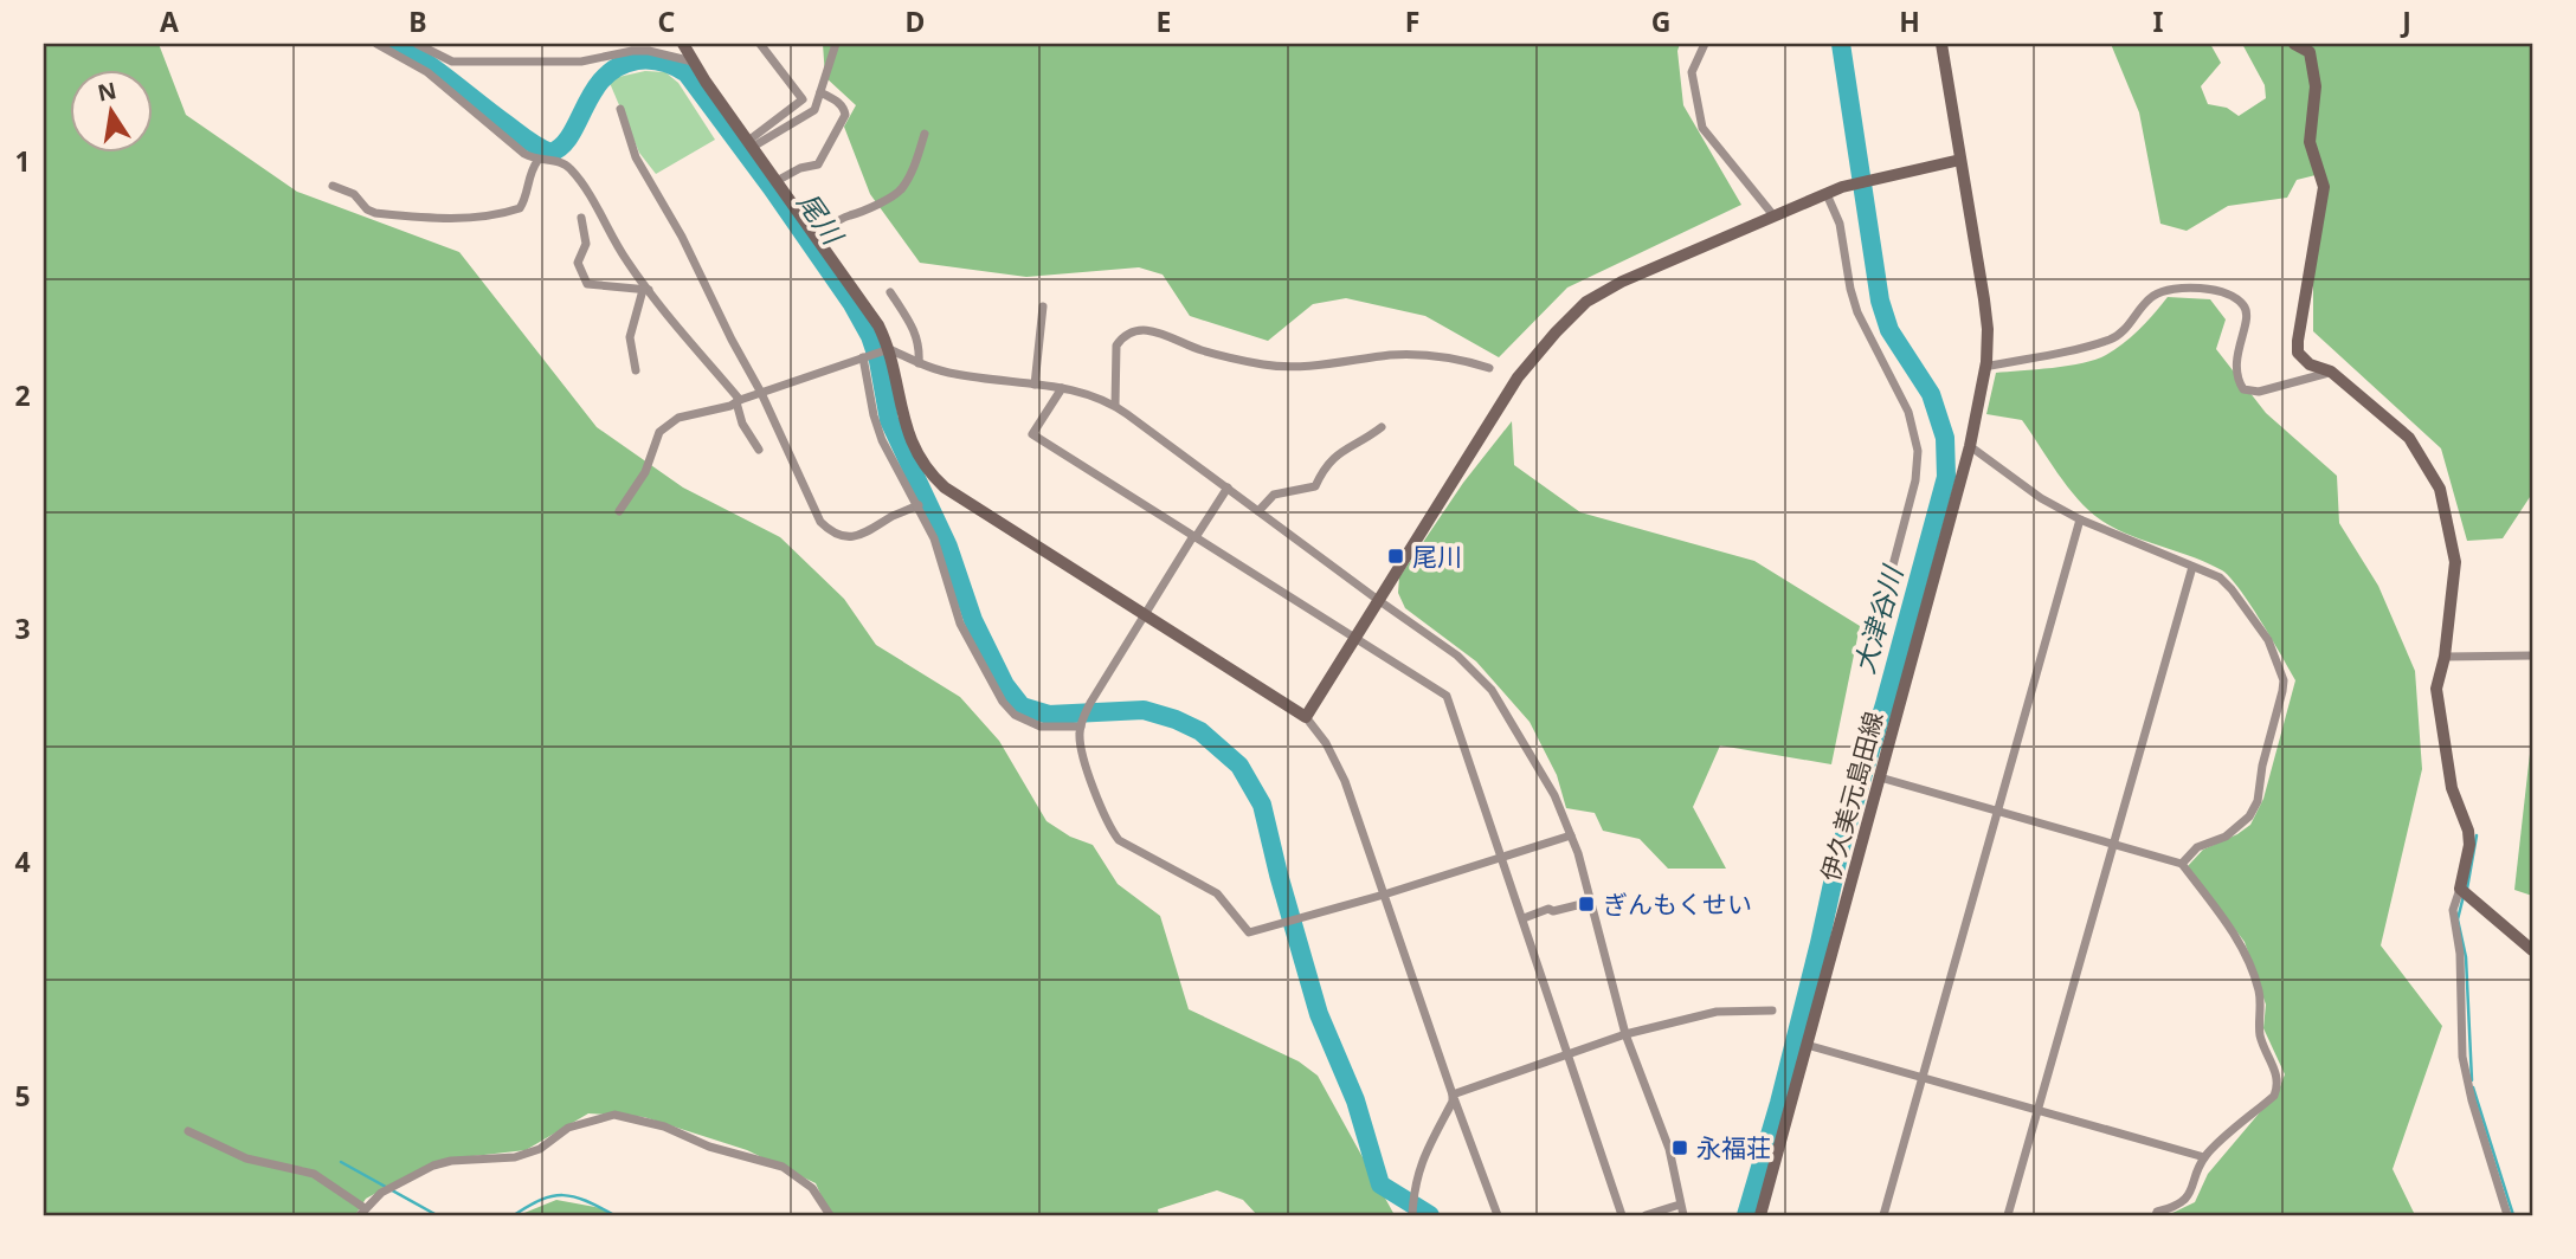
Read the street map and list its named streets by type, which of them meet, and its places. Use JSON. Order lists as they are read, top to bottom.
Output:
{
  "streets": {
    "street": ["伊久美元島田線"]
  },
  "water": ["尾川", "大津谷川"],
  "places": {
    "transit": ["尾川", "ぎんもくせい", "永福荘"]
  },
  "north": "top",
  "grid": {
    "columns": [
      "A",
      "B",
      "C",
      "D",
      "E",
      "F",
      "G",
      "H",
      "I",
      "J"
    ],
    "rows": [
      "1",
      "2",
      "3",
      "4",
      "5"
    ]
  }
}
